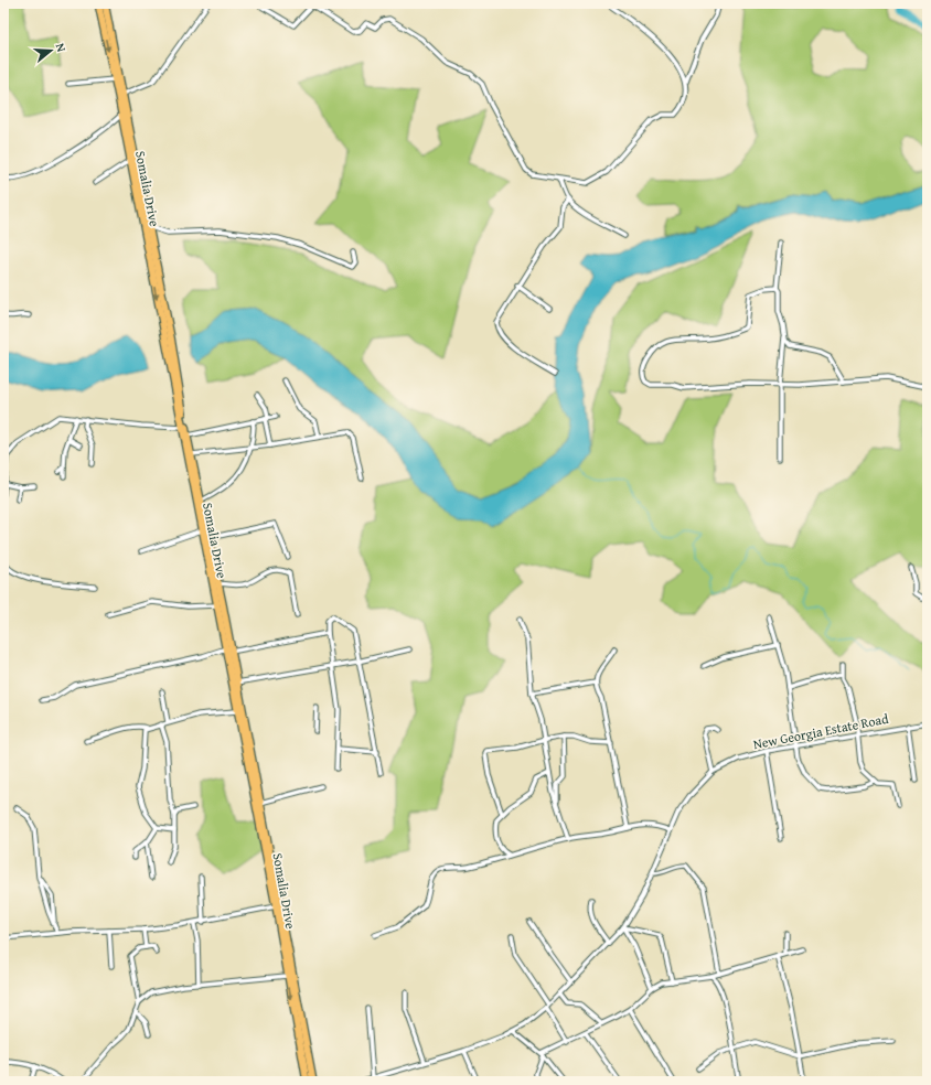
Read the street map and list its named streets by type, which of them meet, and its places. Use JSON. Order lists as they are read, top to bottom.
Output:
{
  "streets": {
    "main road": ["Somalia Drive"],
    "street": ["New Georgia Estate Road"]
  },
  "north": "right"
}
